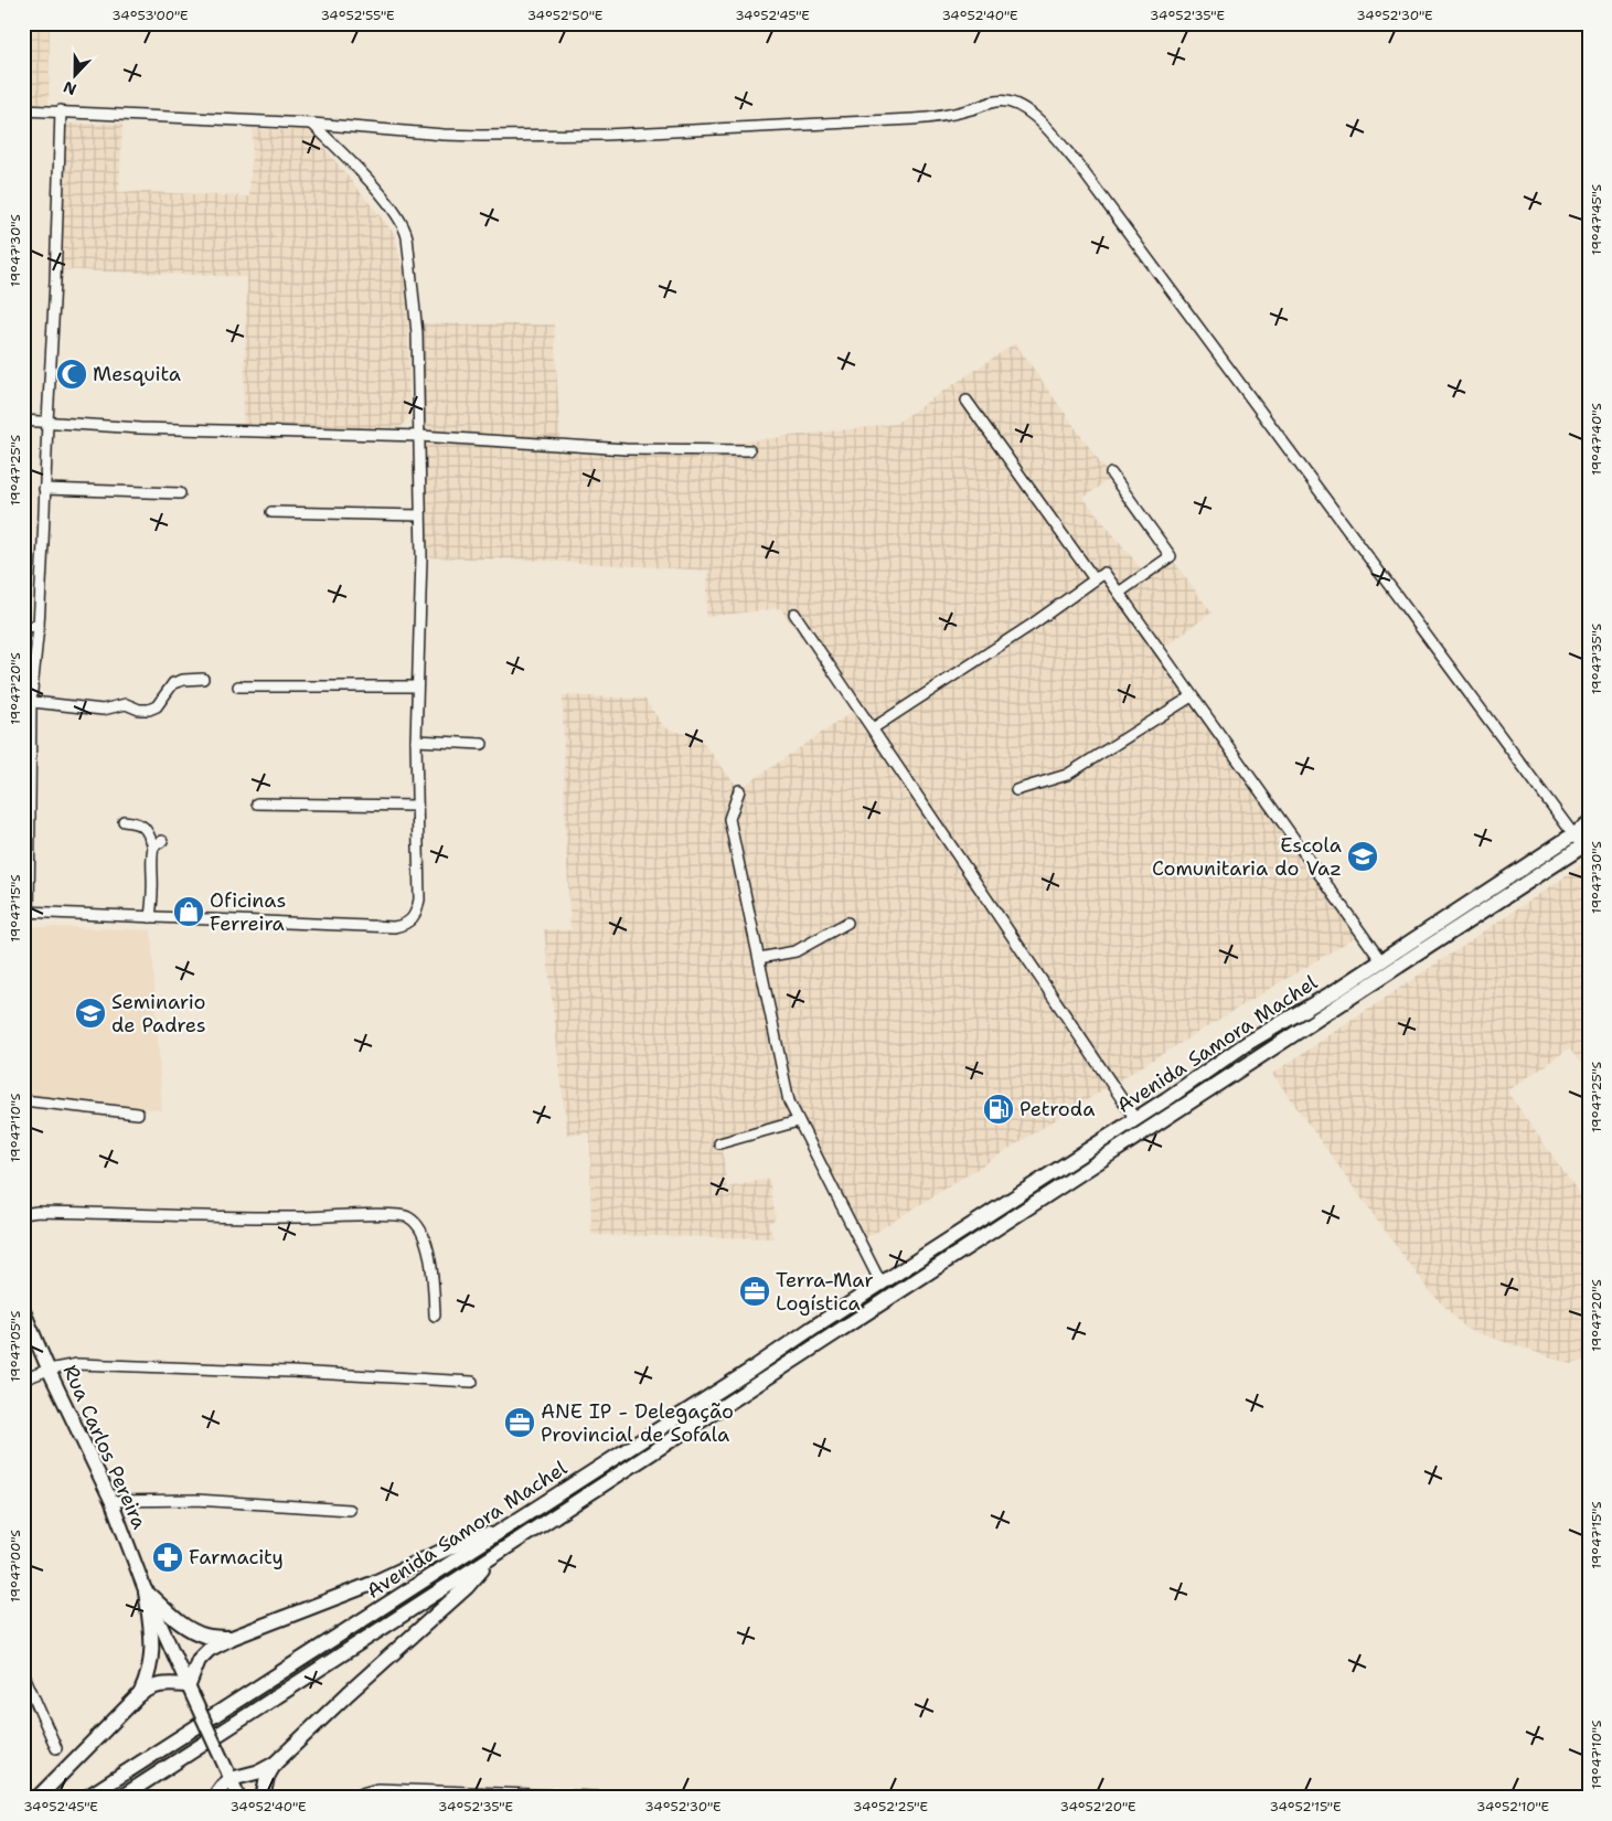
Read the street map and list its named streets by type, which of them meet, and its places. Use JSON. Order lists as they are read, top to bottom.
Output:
{
  "streets": {
    "highway": ["Avenida Samora Machel"],
    "main road": ["Rua Carlos Pereira"]
  },
  "places": {
    "mosque": ["Mesquita"],
    "school or university": ["Escola Comunitaria do Vaz", "Seminario de Padres"],
    "shop": ["Oficinas Ferreira"],
    "fuel station": ["Petroda"],
    "office": ["Terra-Mar Logística", "ANE IP - Delegação Provincial de Sofala"],
    "pharmacy": ["Farmacity"]
  },
  "north": "bottom",
  "coordinates": [
    "34°53'00\"E",
    "34°52'55\"E",
    "34°52'50\"E",
    "34°52'45\"E",
    "34°52'40\"E",
    "34°52'35\"E",
    "34°52'30\"E",
    "19°47'45\"S",
    "19°47'30\"S",
    "19°47'40\"S",
    "19°47'25\"S",
    "19°47'35\"S",
    "19°47'20\"S",
    "19°47'15\"S",
    "19°47'10\"S",
    "19°47'05\"S",
    "19°47'00\"S",
    "34°52'25\"E",
    "34°52'20\"E",
    "34°52'15\"E",
    "34°52'10\"E"
  ]
}
